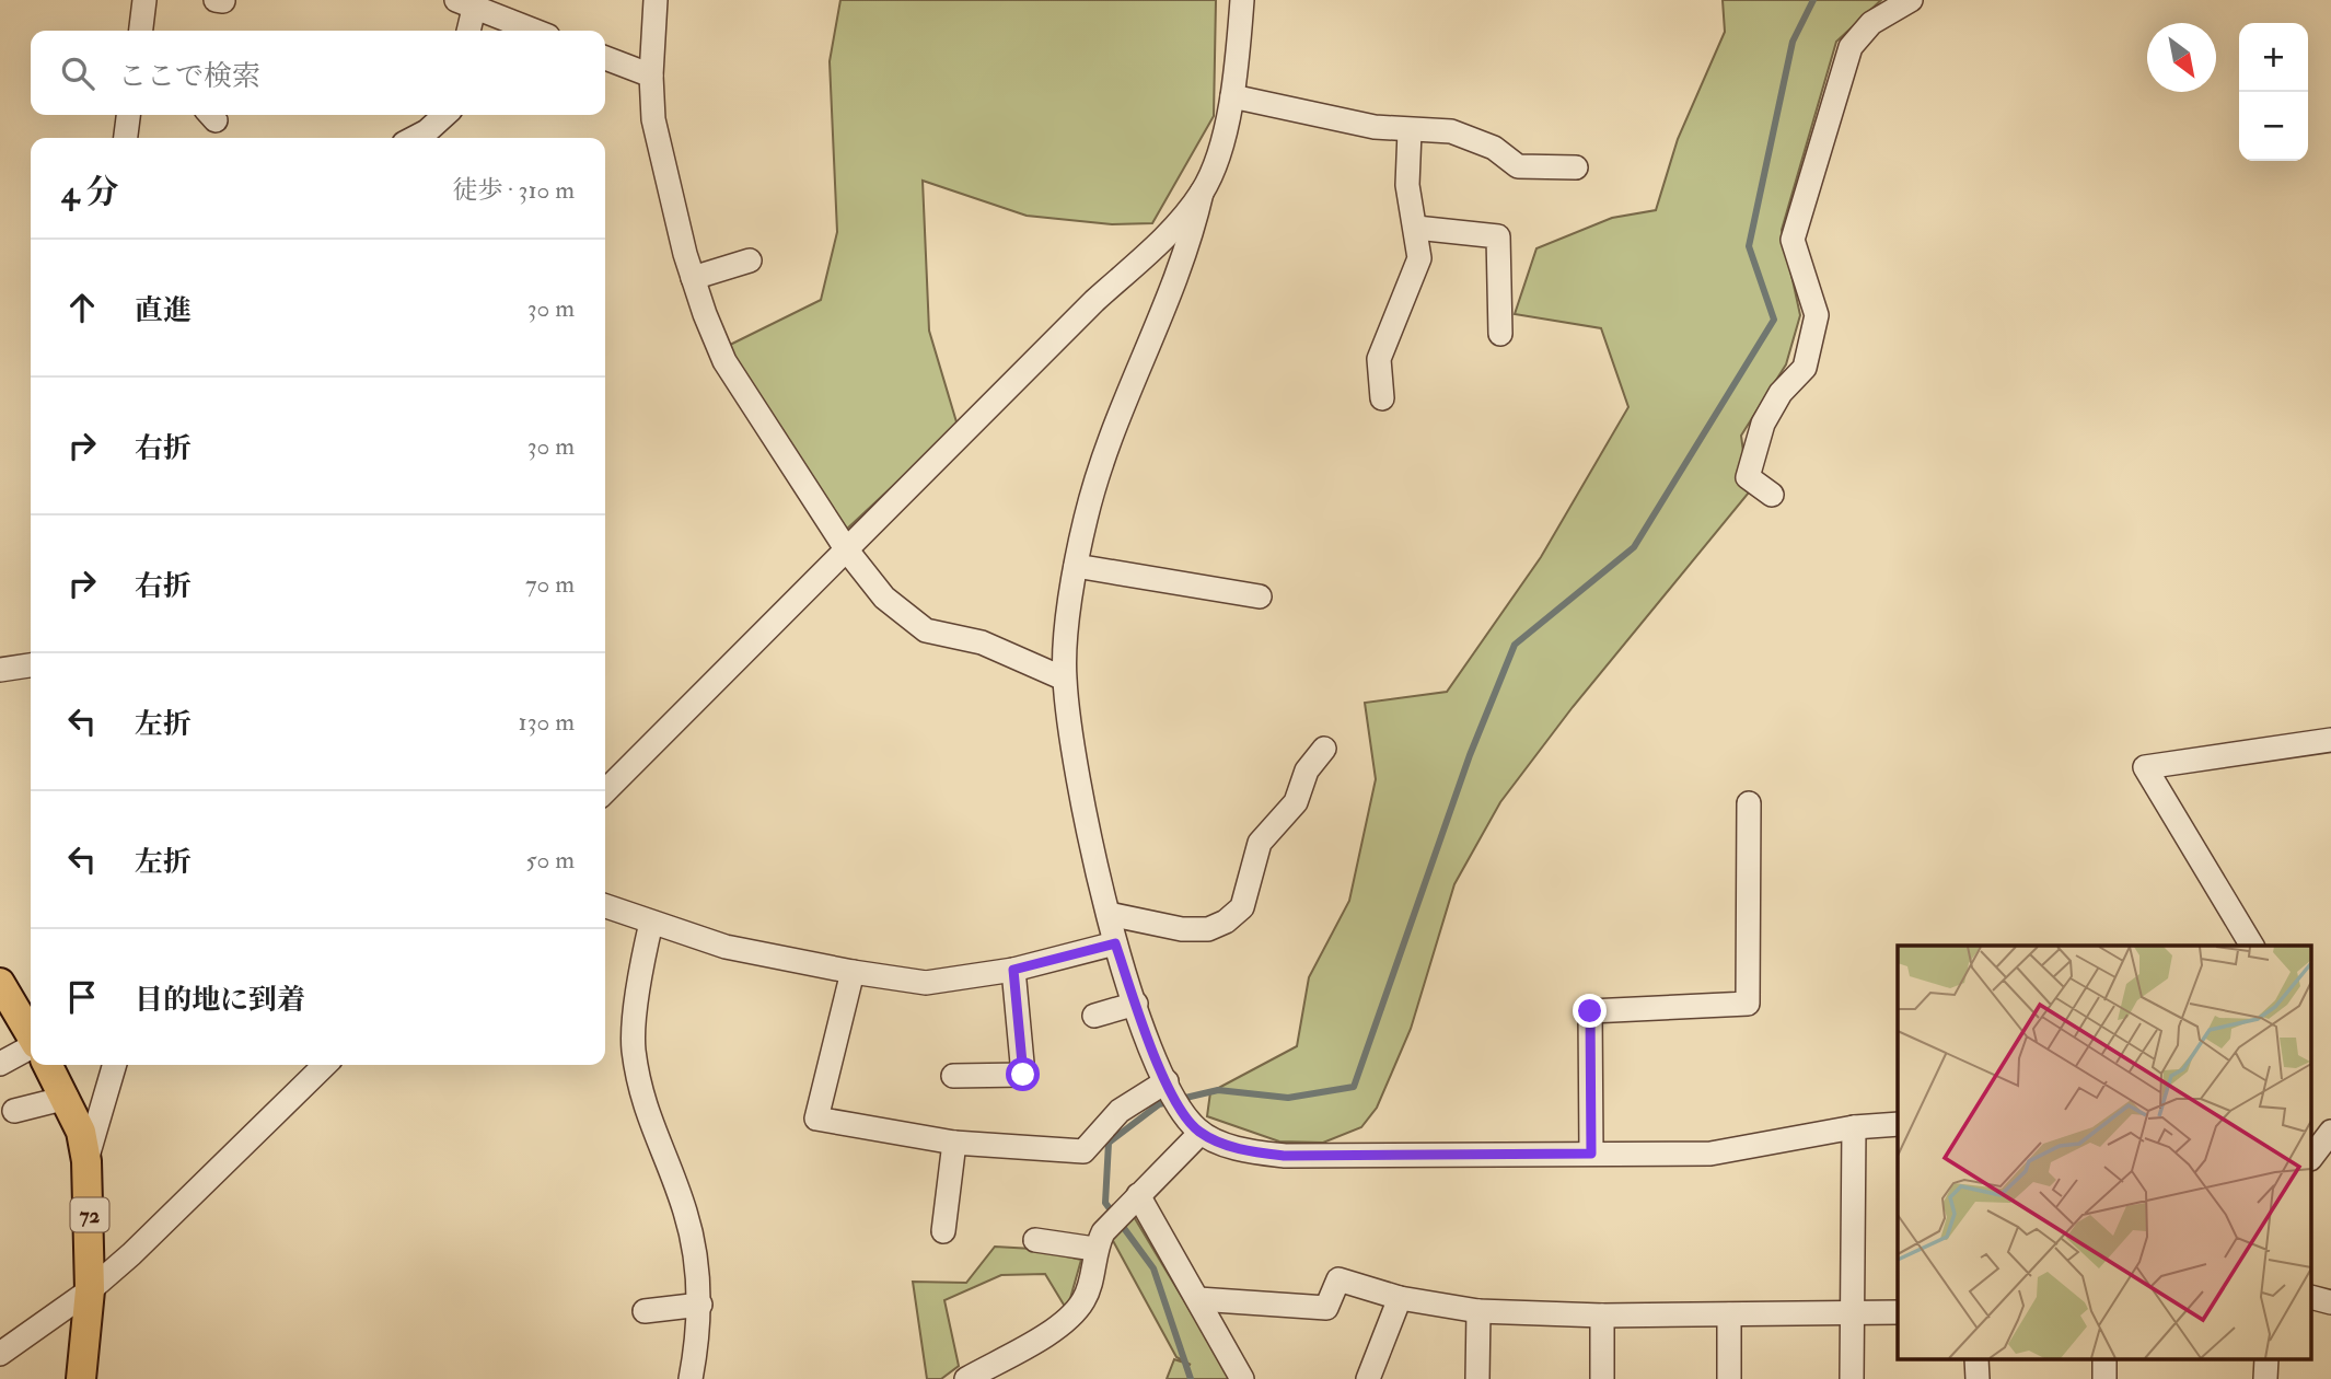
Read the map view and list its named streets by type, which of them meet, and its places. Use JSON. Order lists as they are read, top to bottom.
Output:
{
  "streets": {
    "main road": ["72"]
  },
  "north": "bottom right",
  "page": {
    "map_buttons": ["+", "−"],
    "search": "ここで検索",
    "heading": ["4 分", "徒歩 · 310 m"],
    "list": [
      ["直進", "30 m"],
      ["右折", "30 m"],
      ["右折", "70 m"],
      ["左折", "130 m"],
      ["左折", "50 m"],
      "目的地に到着"
    ]
  }
}
